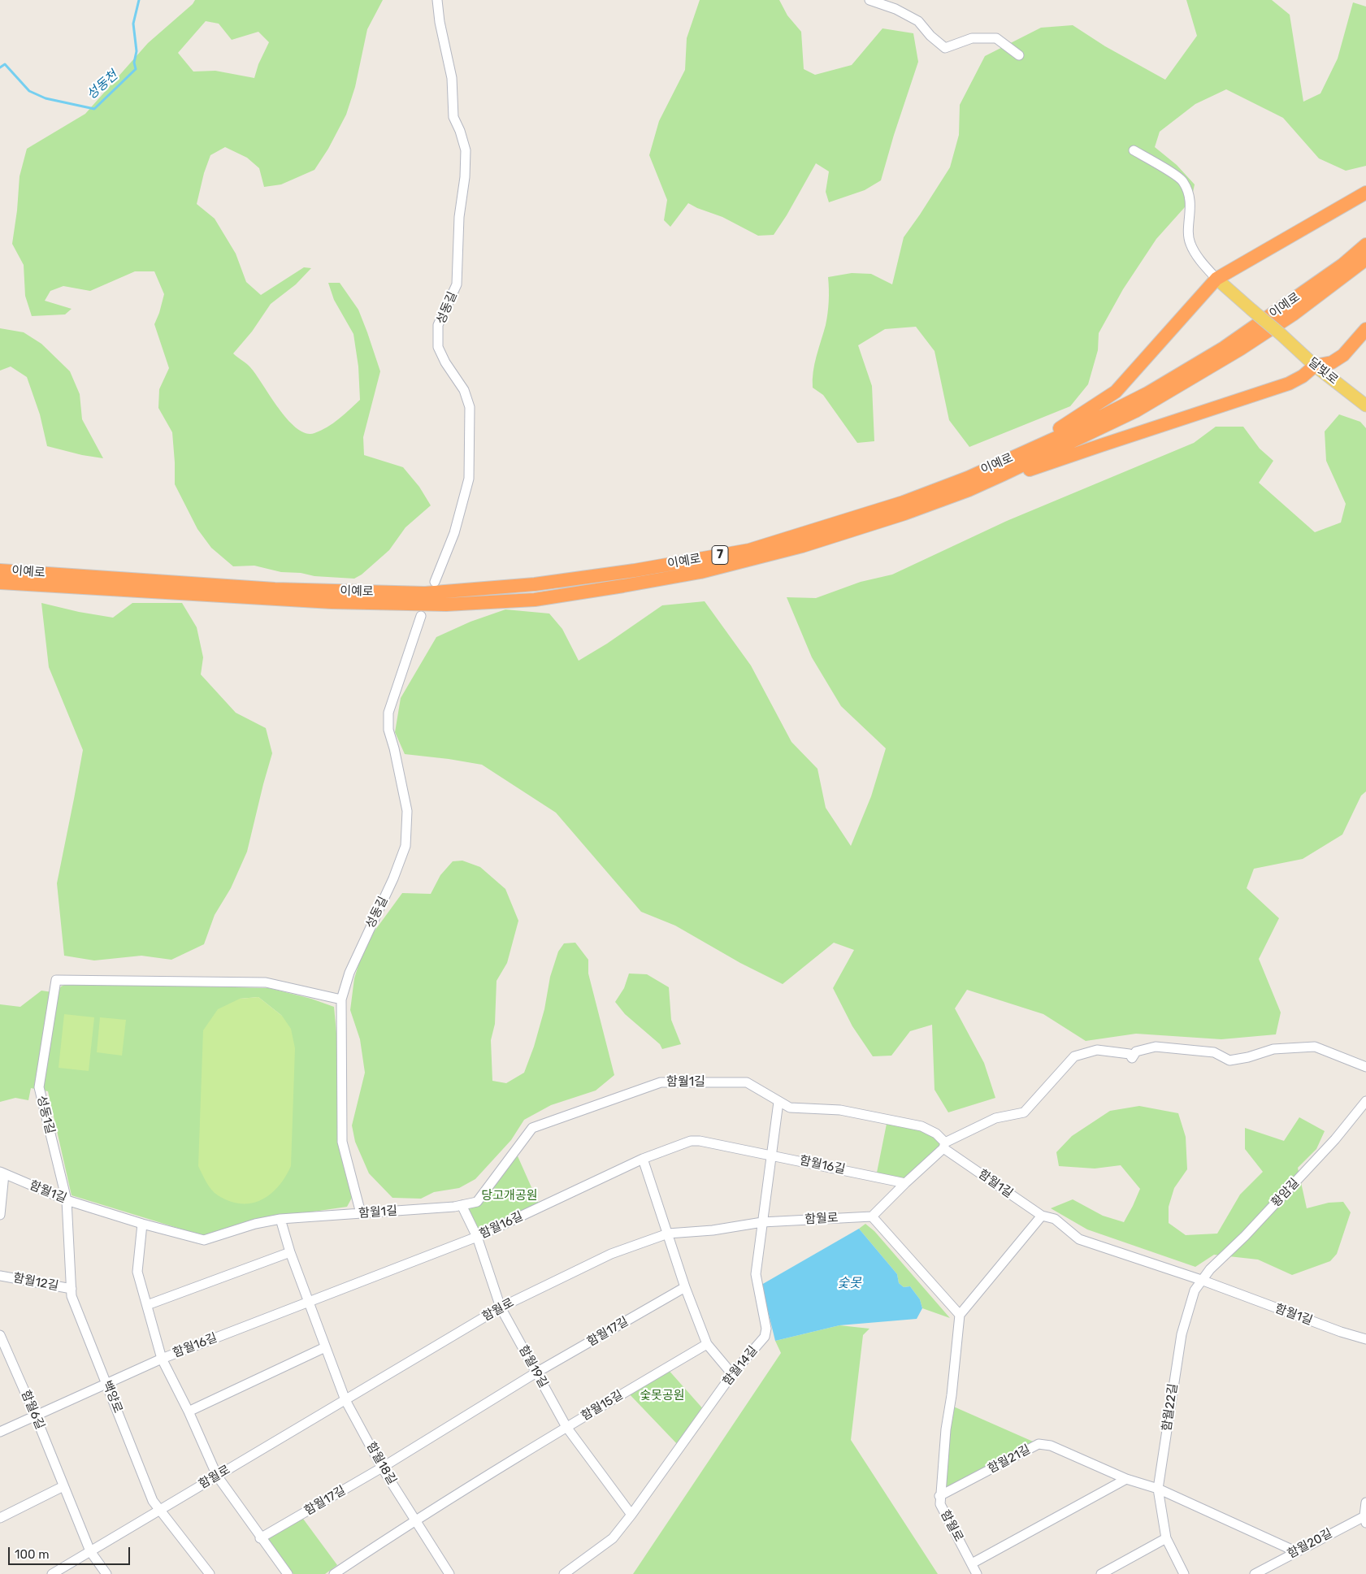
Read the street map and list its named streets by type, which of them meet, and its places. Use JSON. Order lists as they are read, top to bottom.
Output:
{
  "streets": {
    "highway": ["이예로", "7"],
    "main road": ["달빛로"],
    "street": [
      "성동길",
      "함월1길",
      "성동1길",
      "함월16길",
      "황암길",
      "함월로",
      "함월12길",
      "함월17길",
      "함월14길",
      "함월19길",
      "백양로",
      "함월15길",
      "함월22길",
      "함월6길",
      "함월21길",
      "함월18길",
      "함월20길"
    ]
  },
  "crossings": [
    ["성동길", "함월1길"],
    ["성동길", "성동1길"],
    ["함월1길", "성동1길"],
    ["함월1길", "황암길"],
    ["함월1길", "함월14길"],
    ["함월1길", "함월19길"],
    ["함월1길", "백양로"],
    ["함월1길", "함월22길"],
    ["함월1길", "함월18길"],
    ["성동1길", "백양로"],
    ["함월16길", "함월14길"],
    ["함월16길", "함월19길"],
    ["함월16길", "백양로"],
    ["함월16길", "함월6길"],
    ["함월16길", "함월18길"],
    ["황암길", "함월22길"],
    ["함월로", "함월14길"],
    ["함월로", "함월19길"],
    ["함월로", "백양로"],
    ["함월로", "함월6길"],
    ["함월로", "함월21길"],
    ["함월로", "함월18길"],
    ["함월12길", "백양로"],
    ["함월17길", "함월19길"],
    ["함월17길", "함월18길"],
    ["함월14길", "함월19길"],
    ["함월19길", "함월15길"],
    ["함월15길", "함월18길"],
    ["함월22길", "함월21길"],
    ["함월21길", "함월20길"]
  ],
  "water": ["성동천", "숯못"],
  "parks": ["당고개공원", "숯못공원"],
  "scale_bar": "100 m"
}
